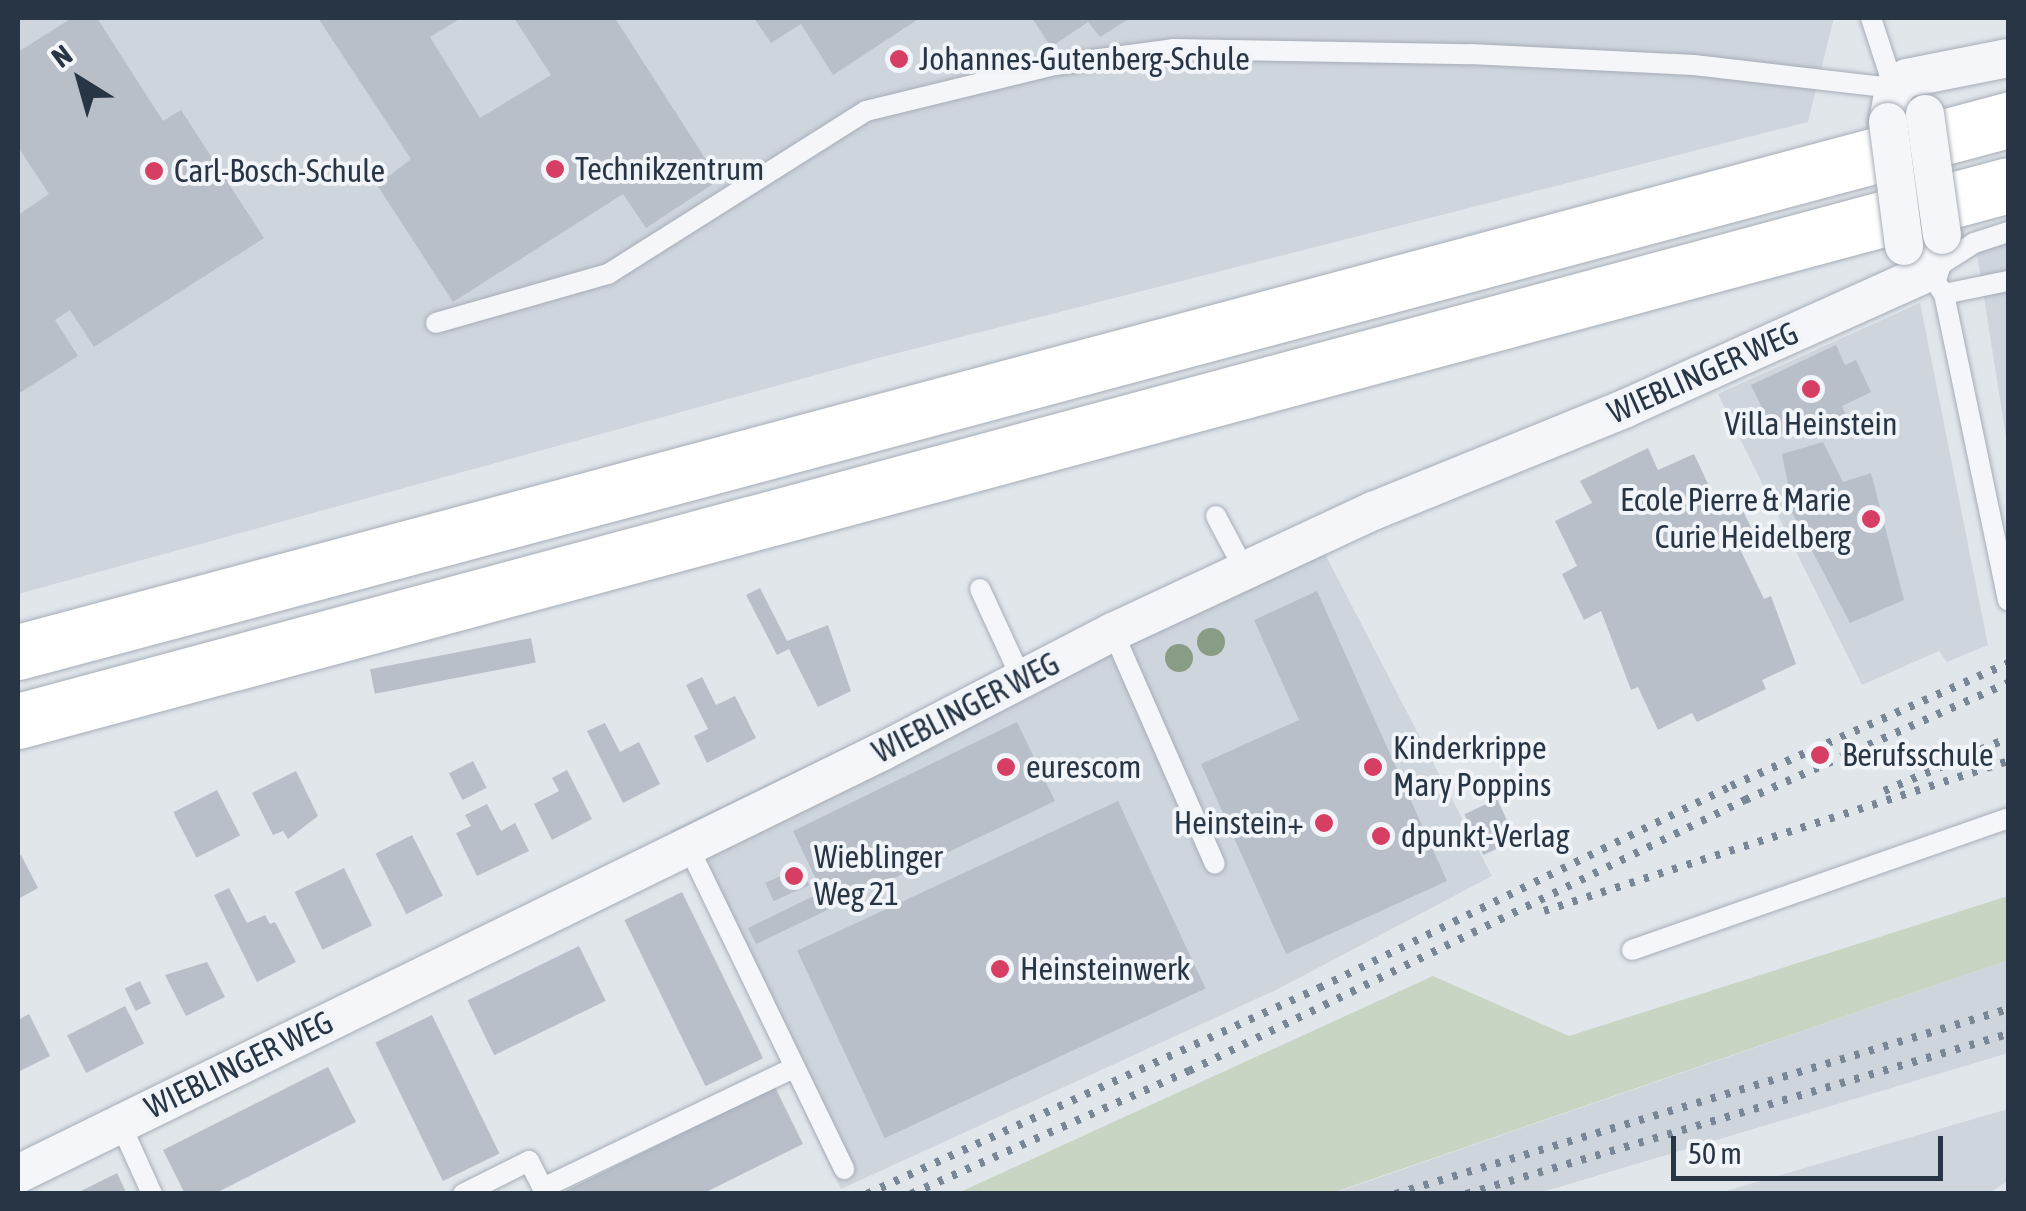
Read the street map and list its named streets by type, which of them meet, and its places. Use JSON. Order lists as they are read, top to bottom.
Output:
{
  "streets": {
    "street": ["WIEBLINGER WEG"]
  },
  "places": [
    "Johannes-Gutenberg-Schule",
    "Technikzentrum",
    "Carl-Bosch-Schule",
    "Villa Heinstein",
    "Ecole Pierre & Marie Curie Heidelberg",
    "Berufsschule",
    "eurescom",
    "Kinderkrippe Mary Poppins",
    "Heinstein+",
    "dpunkt-Verlag",
    "Wieblinger Weg 21",
    "Heinsteinwerk"
  ],
  "scale_bar": "50 m",
  "north": "top left"
}
